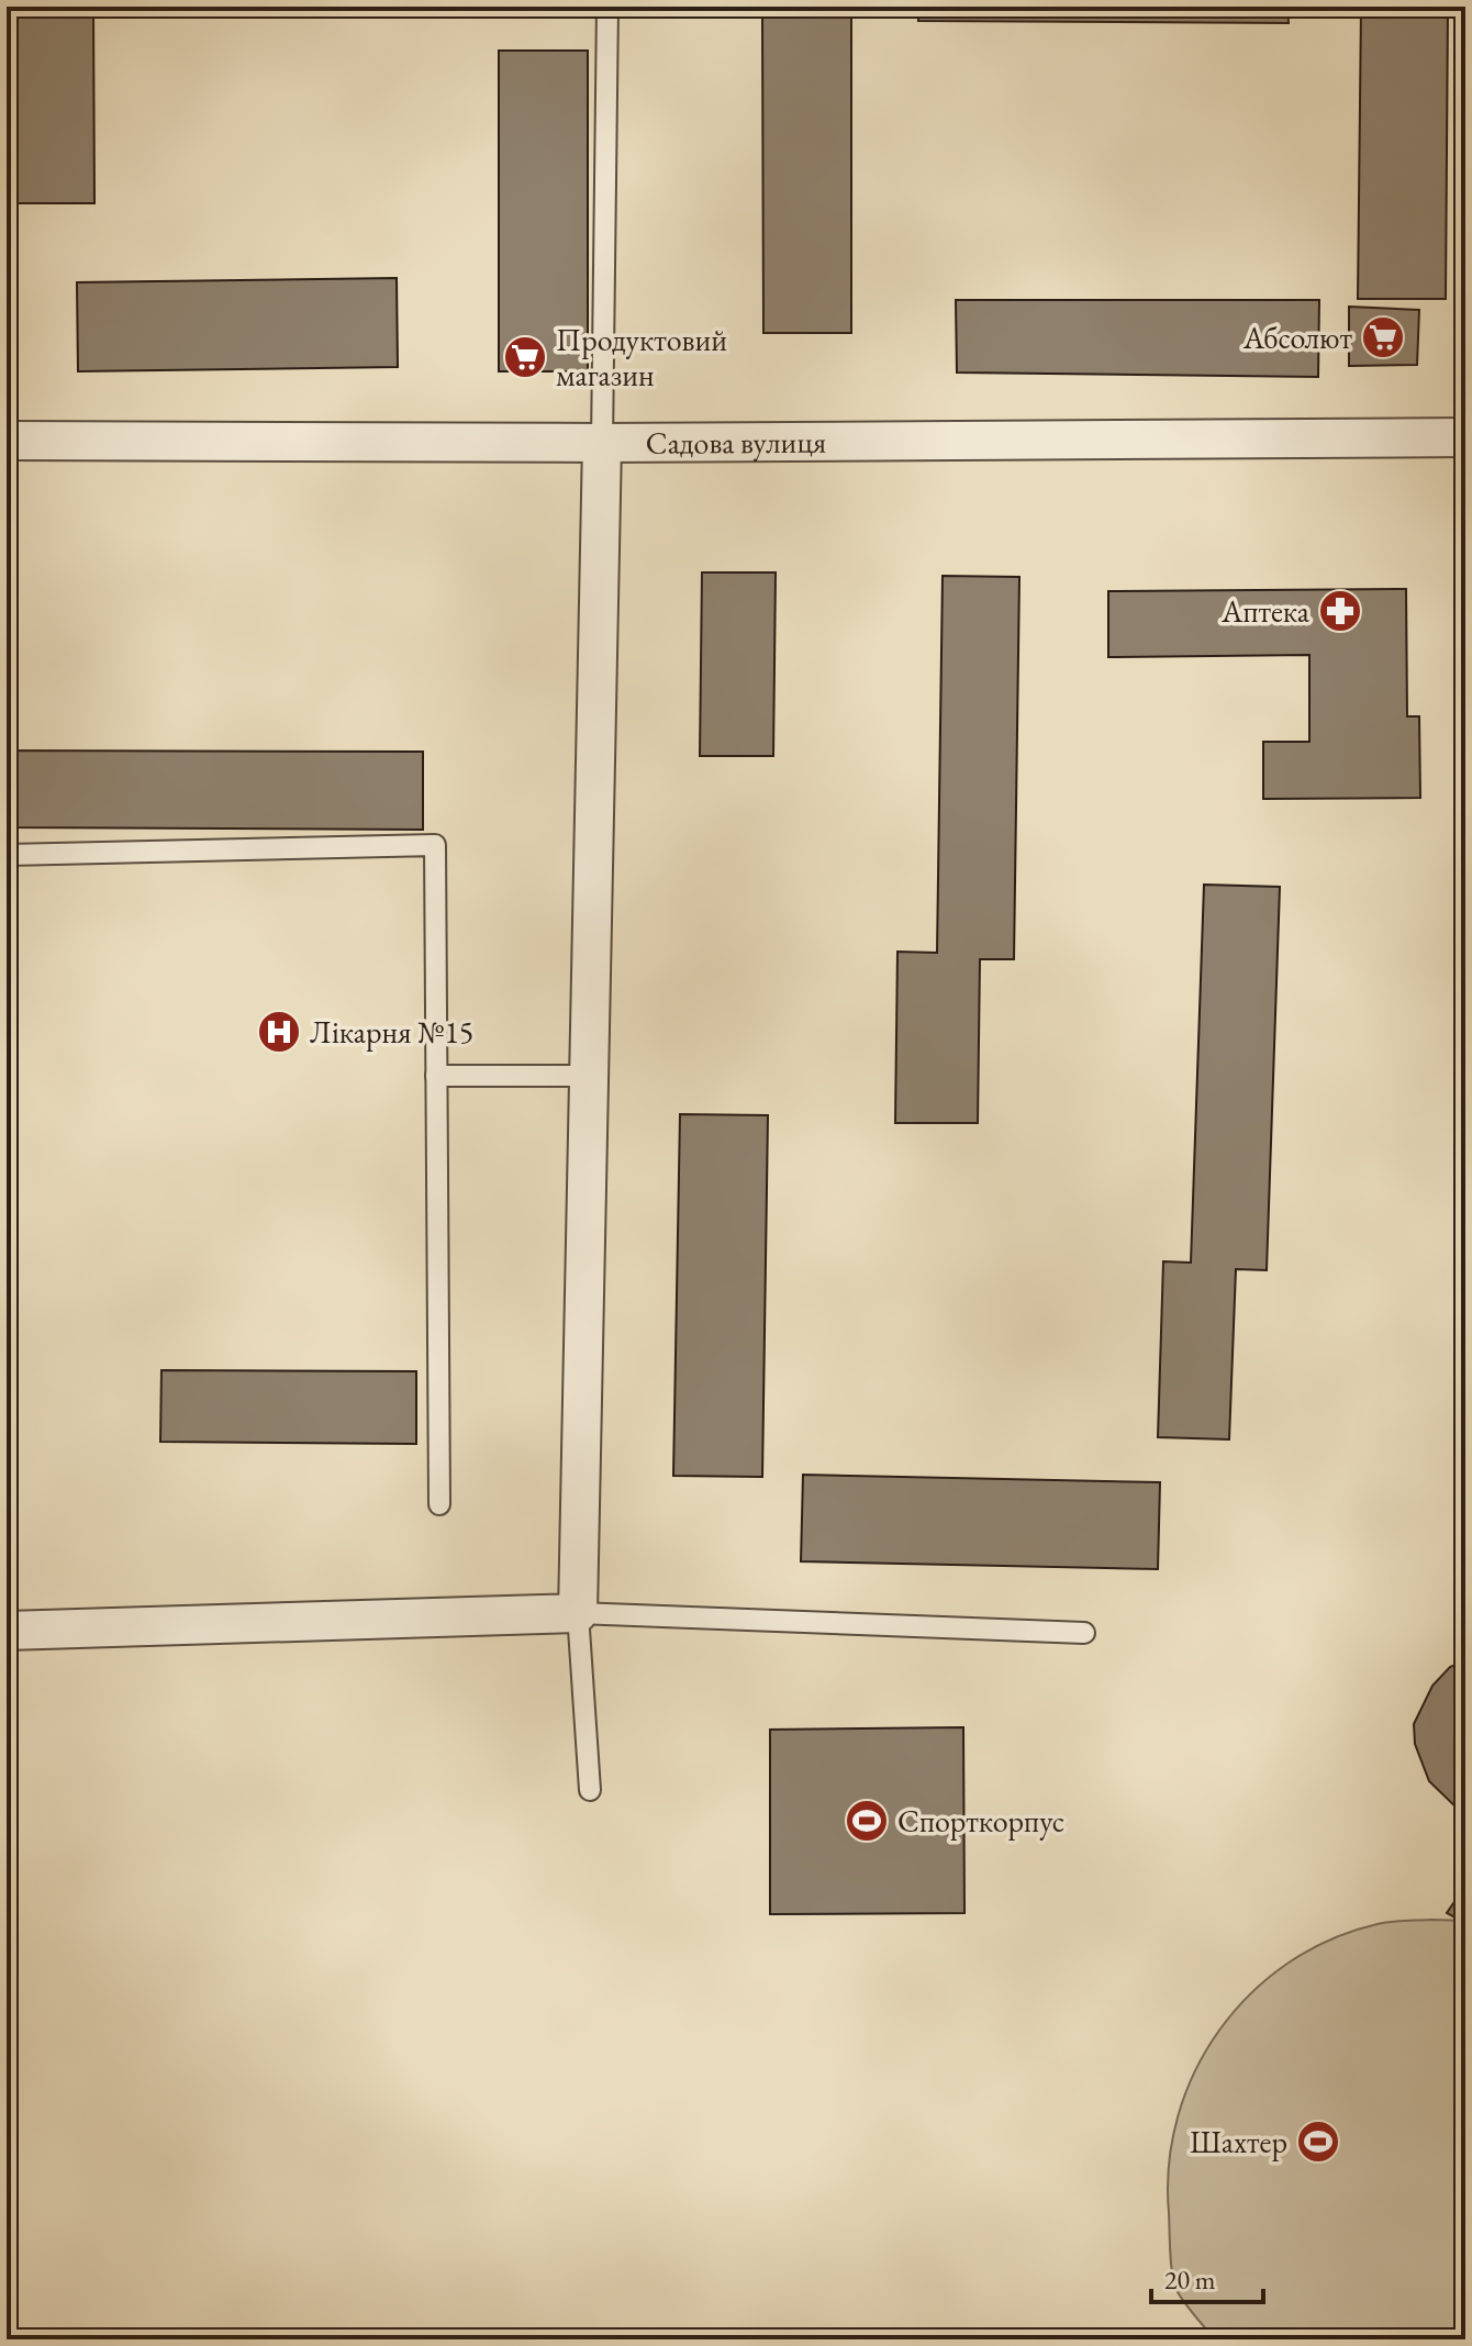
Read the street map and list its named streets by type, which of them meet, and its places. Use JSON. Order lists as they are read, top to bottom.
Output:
{
  "streets": {
    "street": ["Садова вулиця"]
  },
  "places": {
    "supermarket": ["Абсолют", "Продуктовий магазин"],
    "pharmacy": ["Аптека"],
    "hospital": ["Лікарня №15"],
    "sports": ["Спорткорпус", "Шахтер"]
  },
  "scale_bar": "20 m"
}
